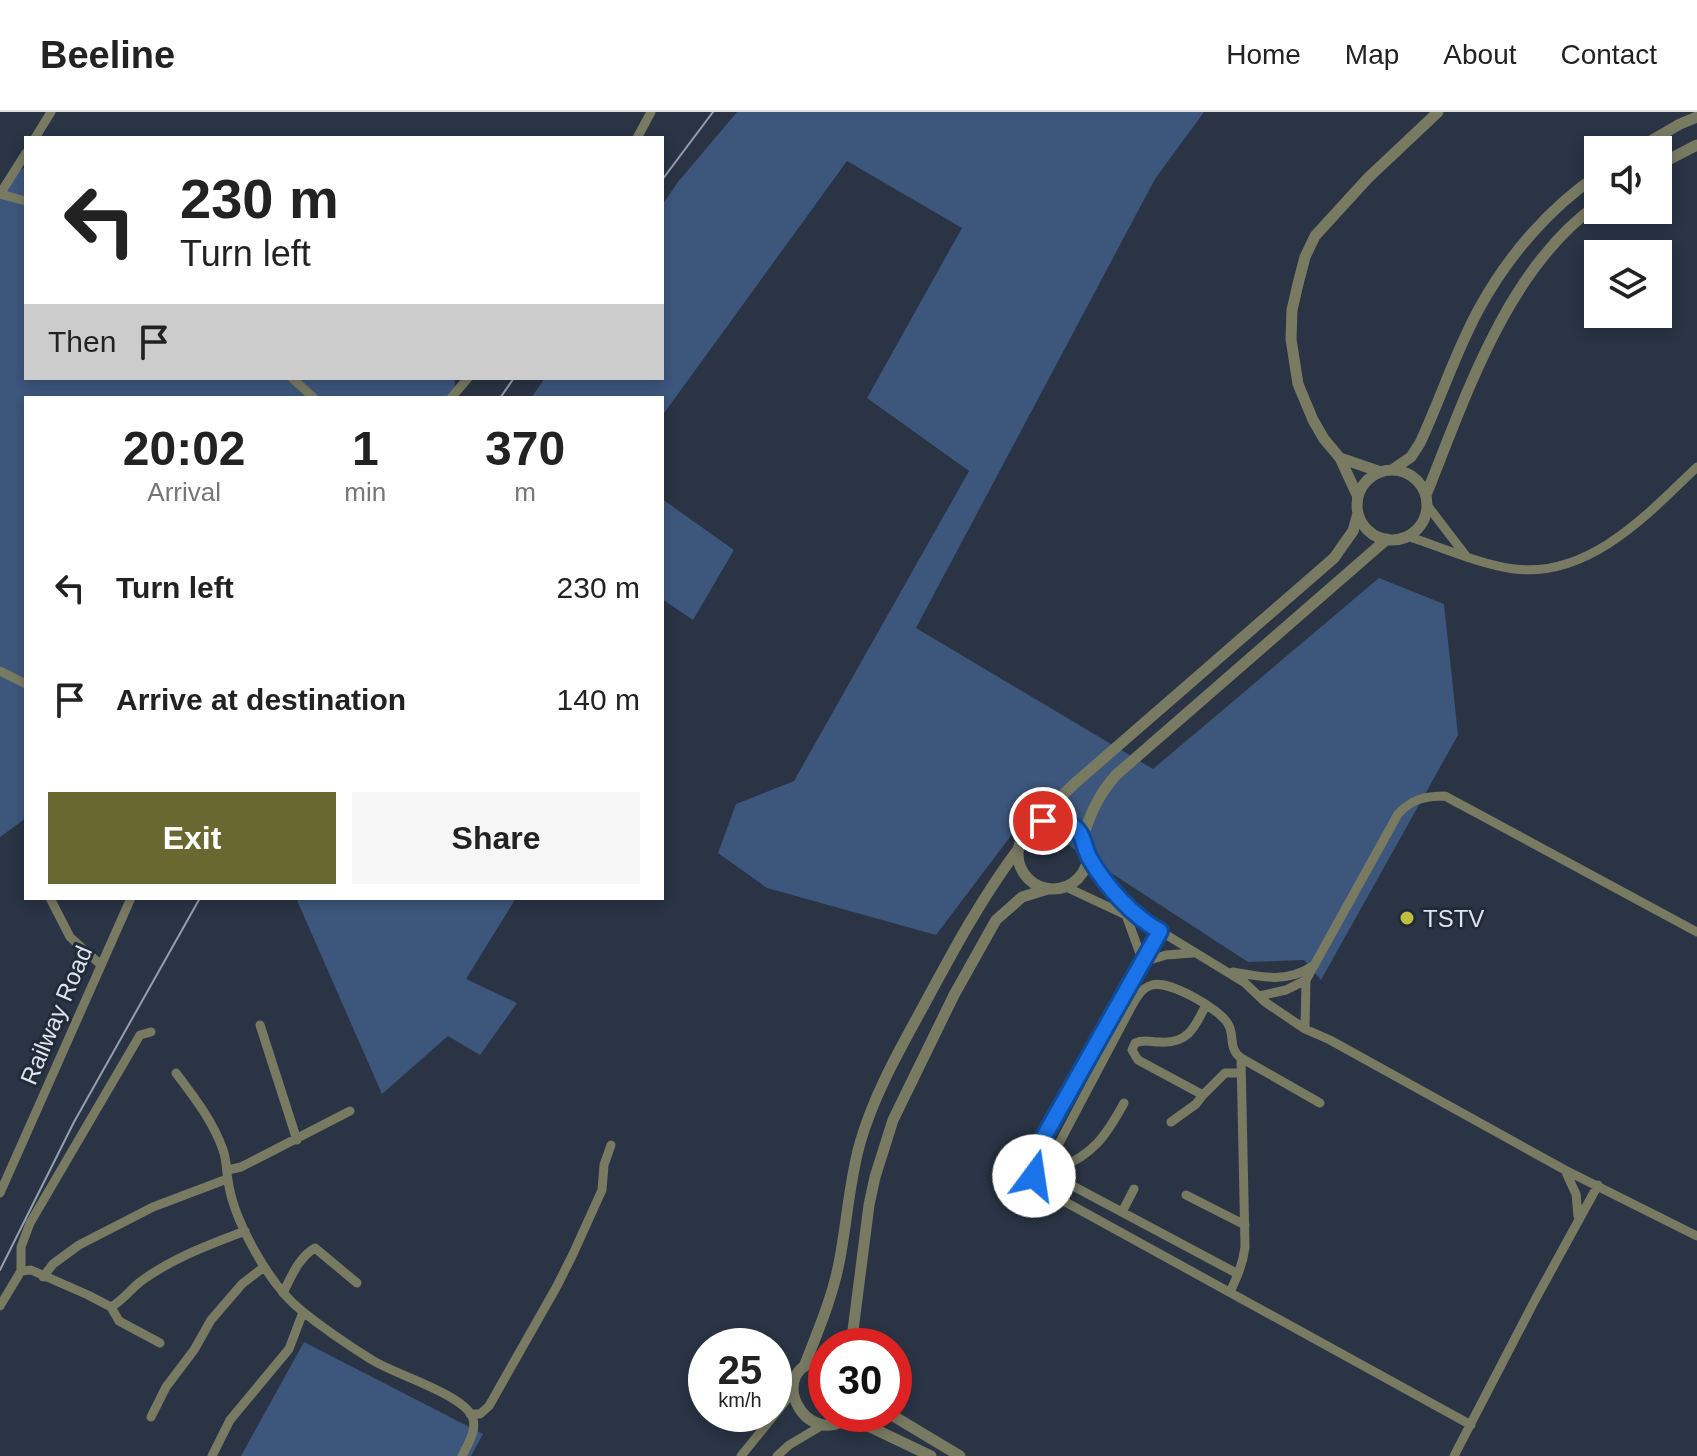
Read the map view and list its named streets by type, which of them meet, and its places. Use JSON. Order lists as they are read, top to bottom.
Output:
{
  "streets": {
    "street": ["Railway Road"]
  },
  "places": ["TSTV"],
  "page": {
    "header": "Beeline",
    "nav": [
      "Home",
      "Map",
      "About",
      "Contact"
    ],
    "turn": ["230 m", "Turn left"],
    "then": "Then",
    "eta": [
      "20:02",
      "Arrival",
      "1",
      "min",
      "370",
      "m"
    ],
    "list": [
      {
        "name": "Turn left",
        "value": "230 m"
      },
      {
        "name": "Arrive at destination",
        "value": "140 m"
      }
    ],
    "buttons": ["Exit", "Share"],
    "speed": "25 km/h",
    "limit": "30"
  }
}
